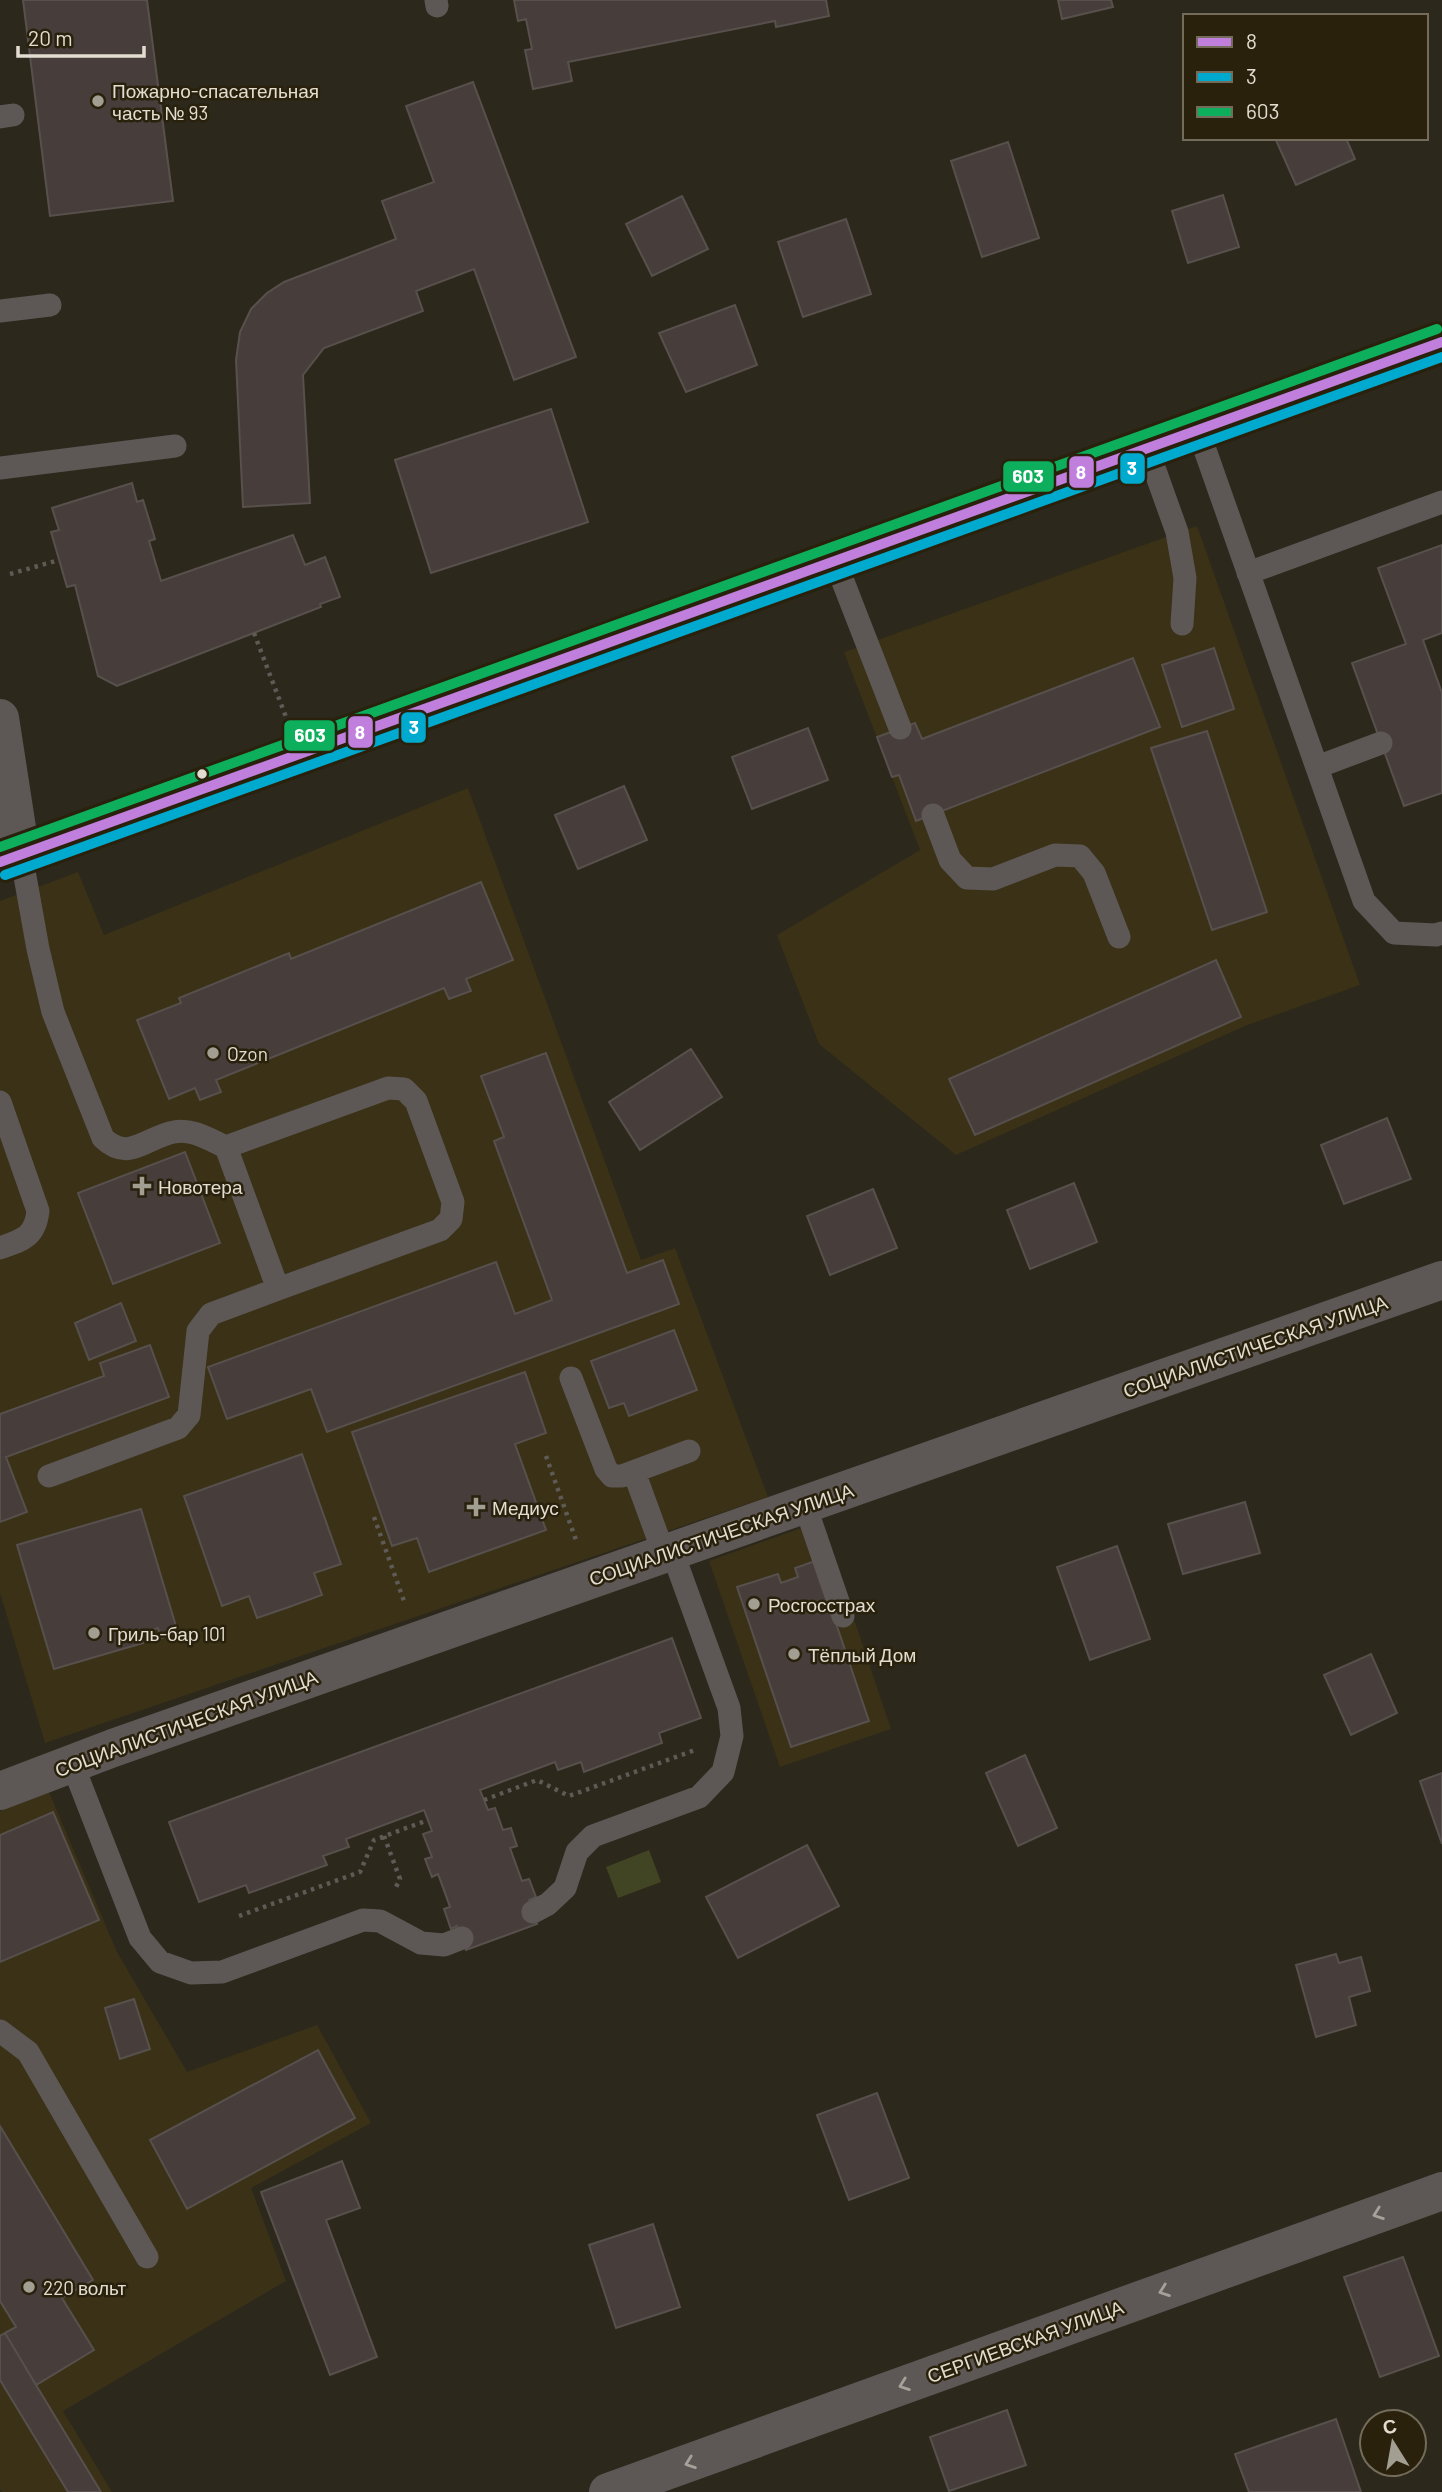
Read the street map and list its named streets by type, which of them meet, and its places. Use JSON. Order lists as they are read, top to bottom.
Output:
{
  "streets": {
    "street": ["СОЦИАЛИСТИЧЕСКАЯ УЛИЦА", "СЕРГИЕВСКАЯ УЛИЦА"]
  },
  "one_way": ["СЕРГИЕВСКАЯ УЛИЦА"],
  "places": {
    "other": [
      "Пожарно-спасательная часть № 93",
      "Ozon",
      "Росгосстрах",
      "Гриль-бар 101",
      "Тёплый Дом",
      "220 вольт"
    ],
    "health": ["Новотера", "Медиус"]
  },
  "lines": ["transit line 603", "transit line 8", "transit line 3"],
  "legend": ["8", "3", "603"],
  "scale_bar": "20 m",
  "north": "top"
}
